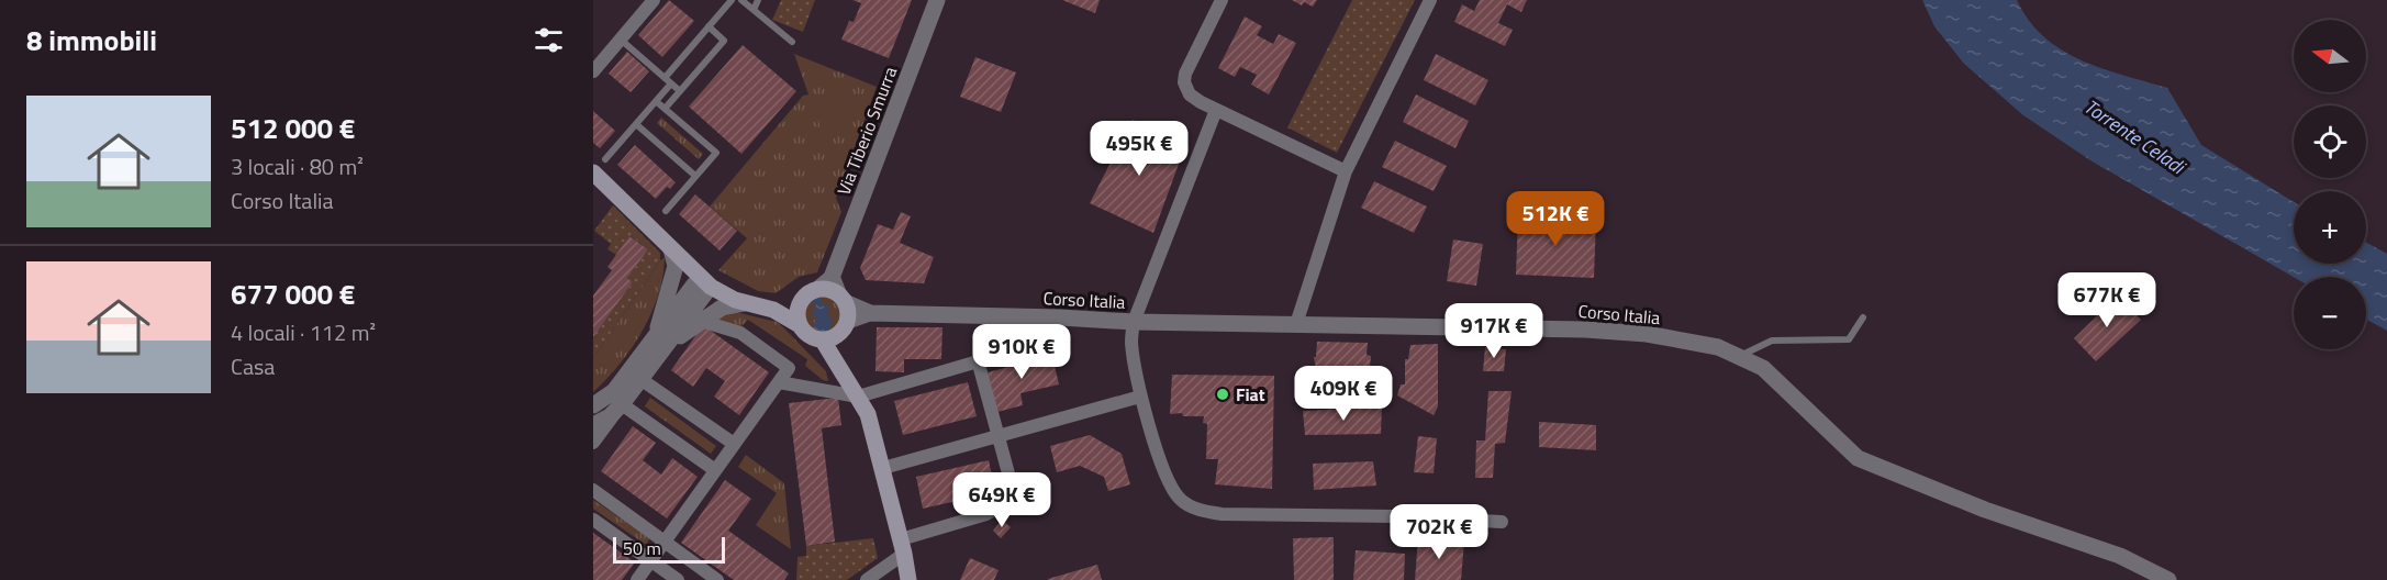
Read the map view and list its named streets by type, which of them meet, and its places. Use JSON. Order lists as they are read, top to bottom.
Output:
{
  "streets": {
    "street": ["Via Tiberio Smurra", "Corso Italia"]
  },
  "water": ["Torrente Celadi"],
  "places": ["Fiat"],
  "scale_bar": "50 m",
  "north": "left",
  "page": {
    "heading": "8 immobili",
    "map_buttons": ["+", "−"],
    "list": [
      {
        "name": "512 000 €",
        "note": "3 locali · 80 m² · Corso Italia"
      },
      {
        "name": "677 000 €",
        "note": "4 locali · 112 m² · Casa"
      }
    ],
    "price": [
      "495K €",
      "512K €",
      "677K €",
      "917K €",
      "910K €",
      "409K €",
      "649K €",
      "702K €"
    ],
    "scale": "50 m"
  }
}
